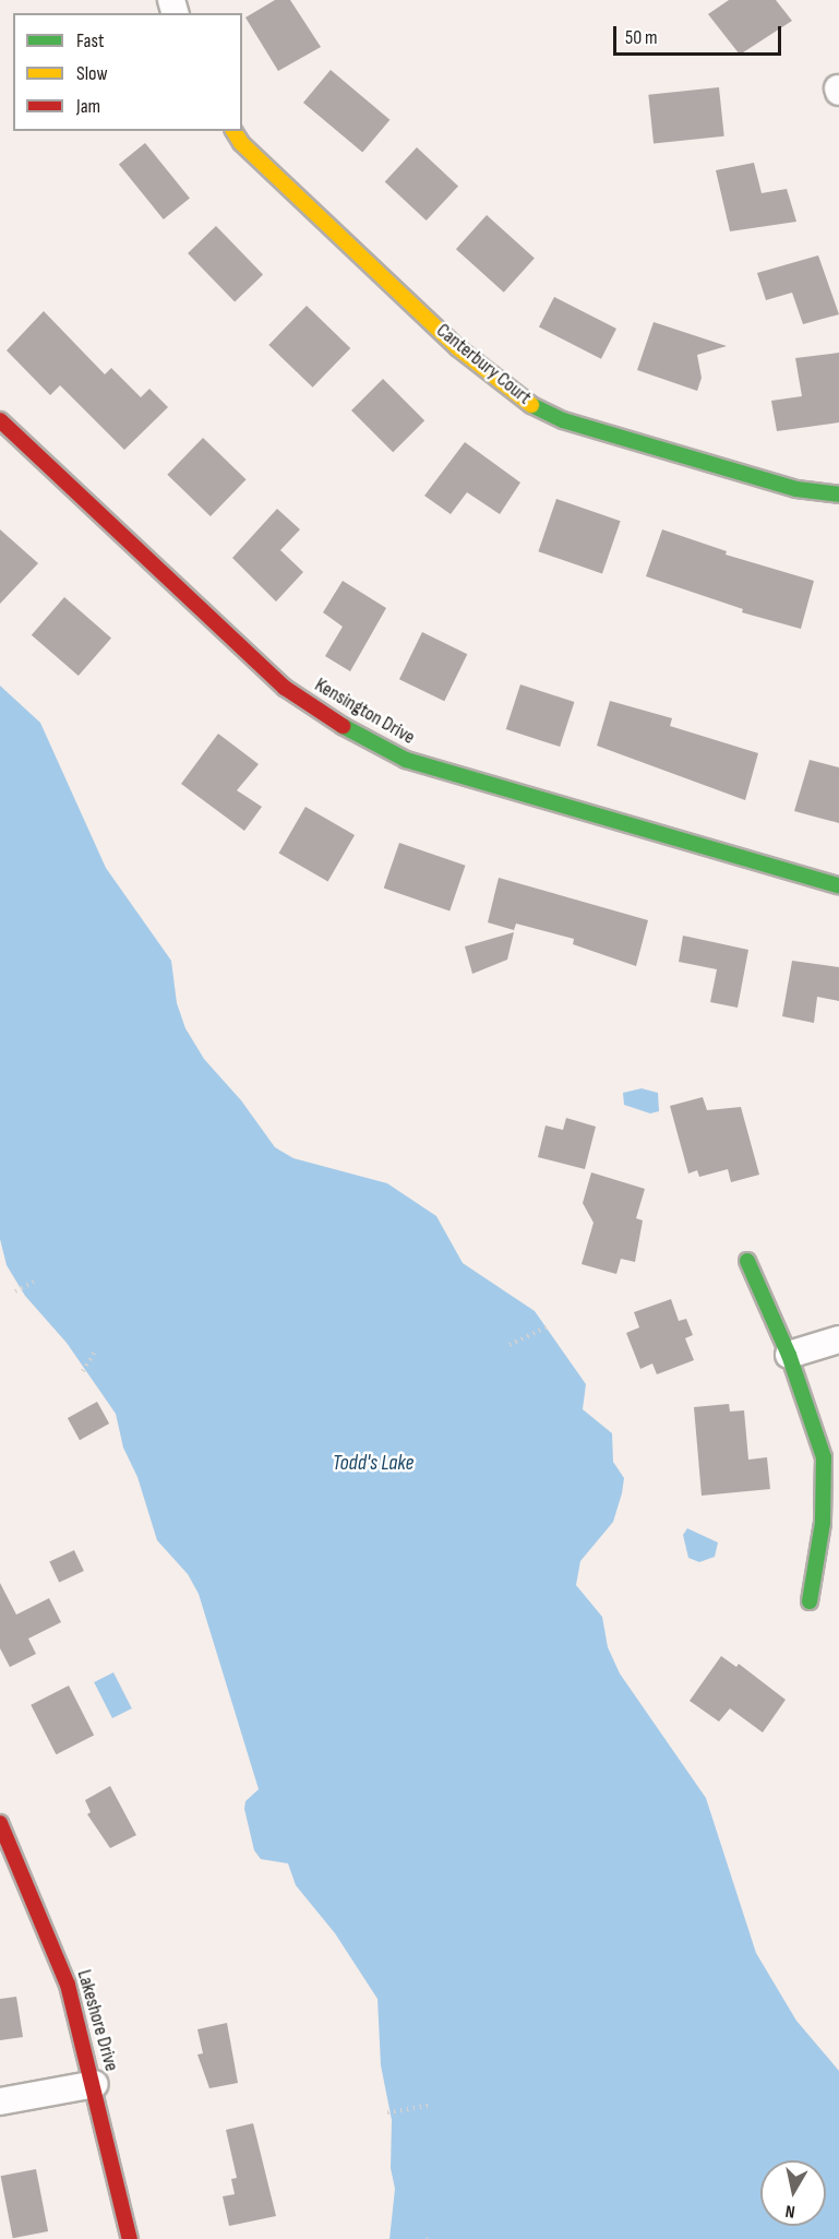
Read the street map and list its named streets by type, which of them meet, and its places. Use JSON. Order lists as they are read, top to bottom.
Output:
{
  "streets": {
    "street": ["Canterbury Court", "Kensington Drive", "Lakeshore Drive"]
  },
  "water": ["Todd's Lake"],
  "legend": ["Fast", "Slow", "Jam"],
  "scale_bar": "50 m",
  "north": "bottom"
}
